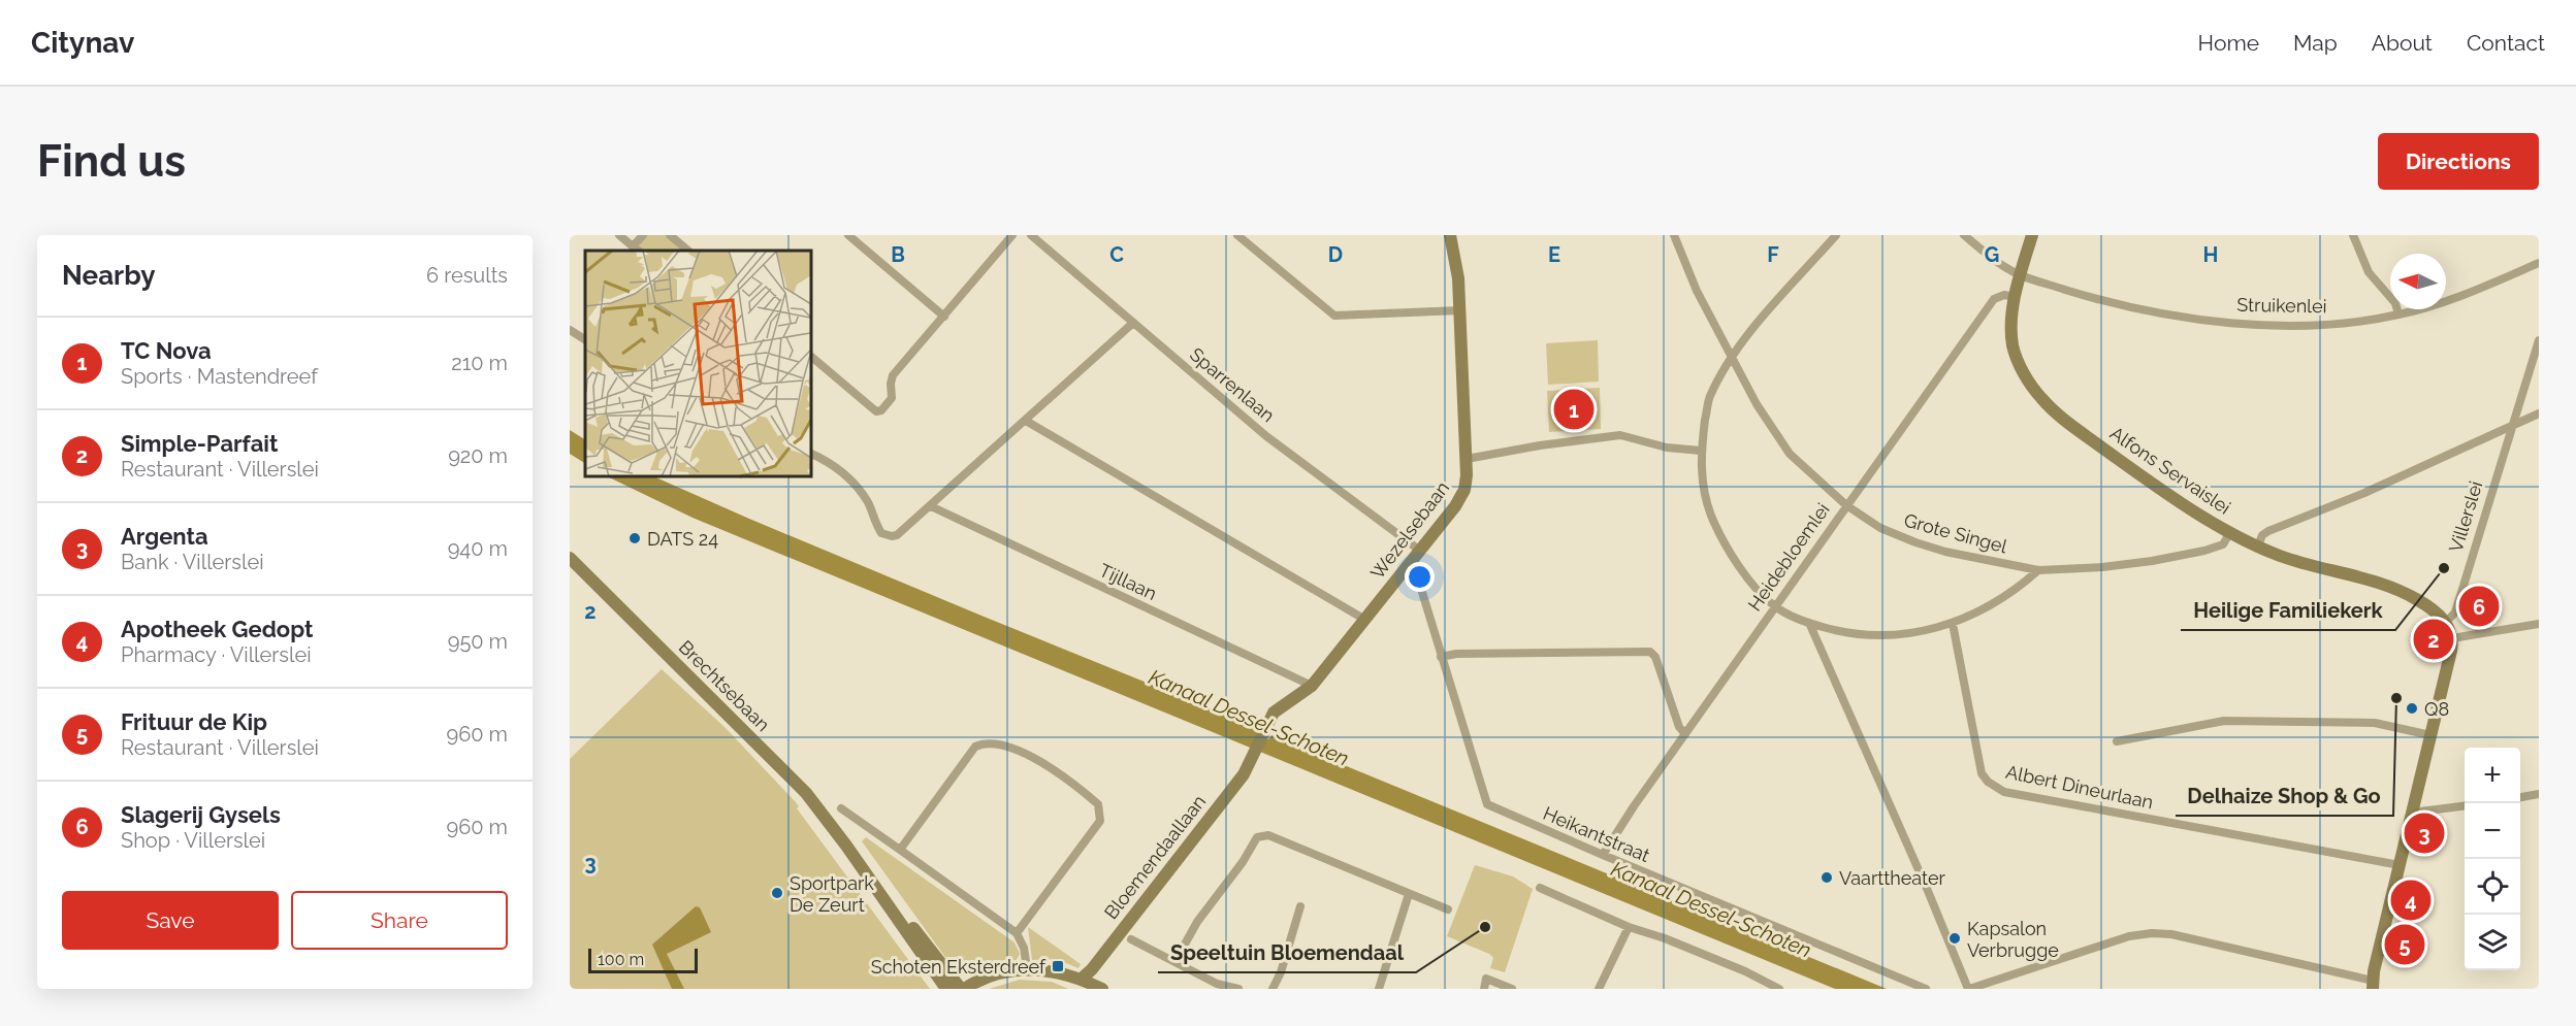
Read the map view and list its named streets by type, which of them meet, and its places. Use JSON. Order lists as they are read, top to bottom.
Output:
{
  "streets": {
    "street": [
      "Struikenlei",
      "Sparrenlaan",
      "Alfons Servaislei",
      "Villerslei",
      "Wezelsebaan",
      "Grote Singel",
      "Heidebloemlei",
      "Tijllaan",
      "Brechtsebaan",
      "Albert Dineurlaan",
      "Heikantstraat",
      "Bloemendaallaan"
    ]
  },
  "crossings": [
    ["Struikenlei", "Alfons Servaislei"],
    ["Sparrenlaan", "Wezelsebaan"],
    ["Alfons Servaislei", "Villerslei"],
    ["Alfons Servaislei", "Grote Singel"],
    ["Alfons Servaislei", "Heidebloemlei"],
    ["Wezelsebaan", "Tijllaan"],
    ["Wezelsebaan", "Heikantstraat"],
    ["Wezelsebaan", "Bloemendaallaan"],
    ["Grote Singel", "Heidebloemlei"],
    ["Heidebloemlei", "Heikantstraat"]
  ],
  "water": ["Kanaal Dessel-Schoten"],
  "places": {
    "other": [
      "DATS 24",
      "Heilige Familiekerk",
      "Delhaize Shop & Go",
      "Q8",
      "Vaarttheater",
      "Sportpark De Zeurt",
      "Speeltuin Bloemendaal",
      "Kapsalon Verbrugge"
    ],
    "transit": ["Schoten Eksterdreef"]
  },
  "scale_bar": "100 m",
  "north": "left",
  "page": {
    "header": "Citynav",
    "nav": [
      "Home",
      "Map",
      "About",
      "Contact"
    ],
    "buttons": [
      "Directions",
      ["Save", "Share"]
    ],
    "title": "Find us",
    "heading": ["Nearby", "6 results"],
    "list": [
      {
        "mark": "1",
        "name": "TC Nova",
        "note": "Sports · Mastendreef",
        "value": "210 m"
      },
      {
        "mark": "2",
        "name": "Simple-Parfait",
        "note": "Restaurant · Villerslei",
        "value": "920 m"
      },
      {
        "mark": "3",
        "name": "Argenta",
        "note": "Bank · Villerslei",
        "value": "940 m"
      },
      {
        "mark": "4",
        "name": "Apotheek Gedopt",
        "note": "Pharmacy · Villerslei",
        "value": "950 m"
      },
      {
        "mark": "5",
        "name": "Frituur de Kip",
        "note": "Restaurant · Villerslei",
        "value": "960 m"
      },
      {
        "mark": "6",
        "name": "Slagerij Gysels",
        "note": "Shop · Villerslei",
        "value": "960 m"
      }
    ],
    "pins": [
      "1",
      "6",
      "2",
      "3",
      "4",
      "5"
    ],
    "map_buttons": ["+", "−"],
    "scale": "100 m"
  },
  "grid": {
    "columns": [
      "B",
      "C",
      "D",
      "E",
      "F",
      "G",
      "H"
    ],
    "rows": ["2", "3"]
  }
}
